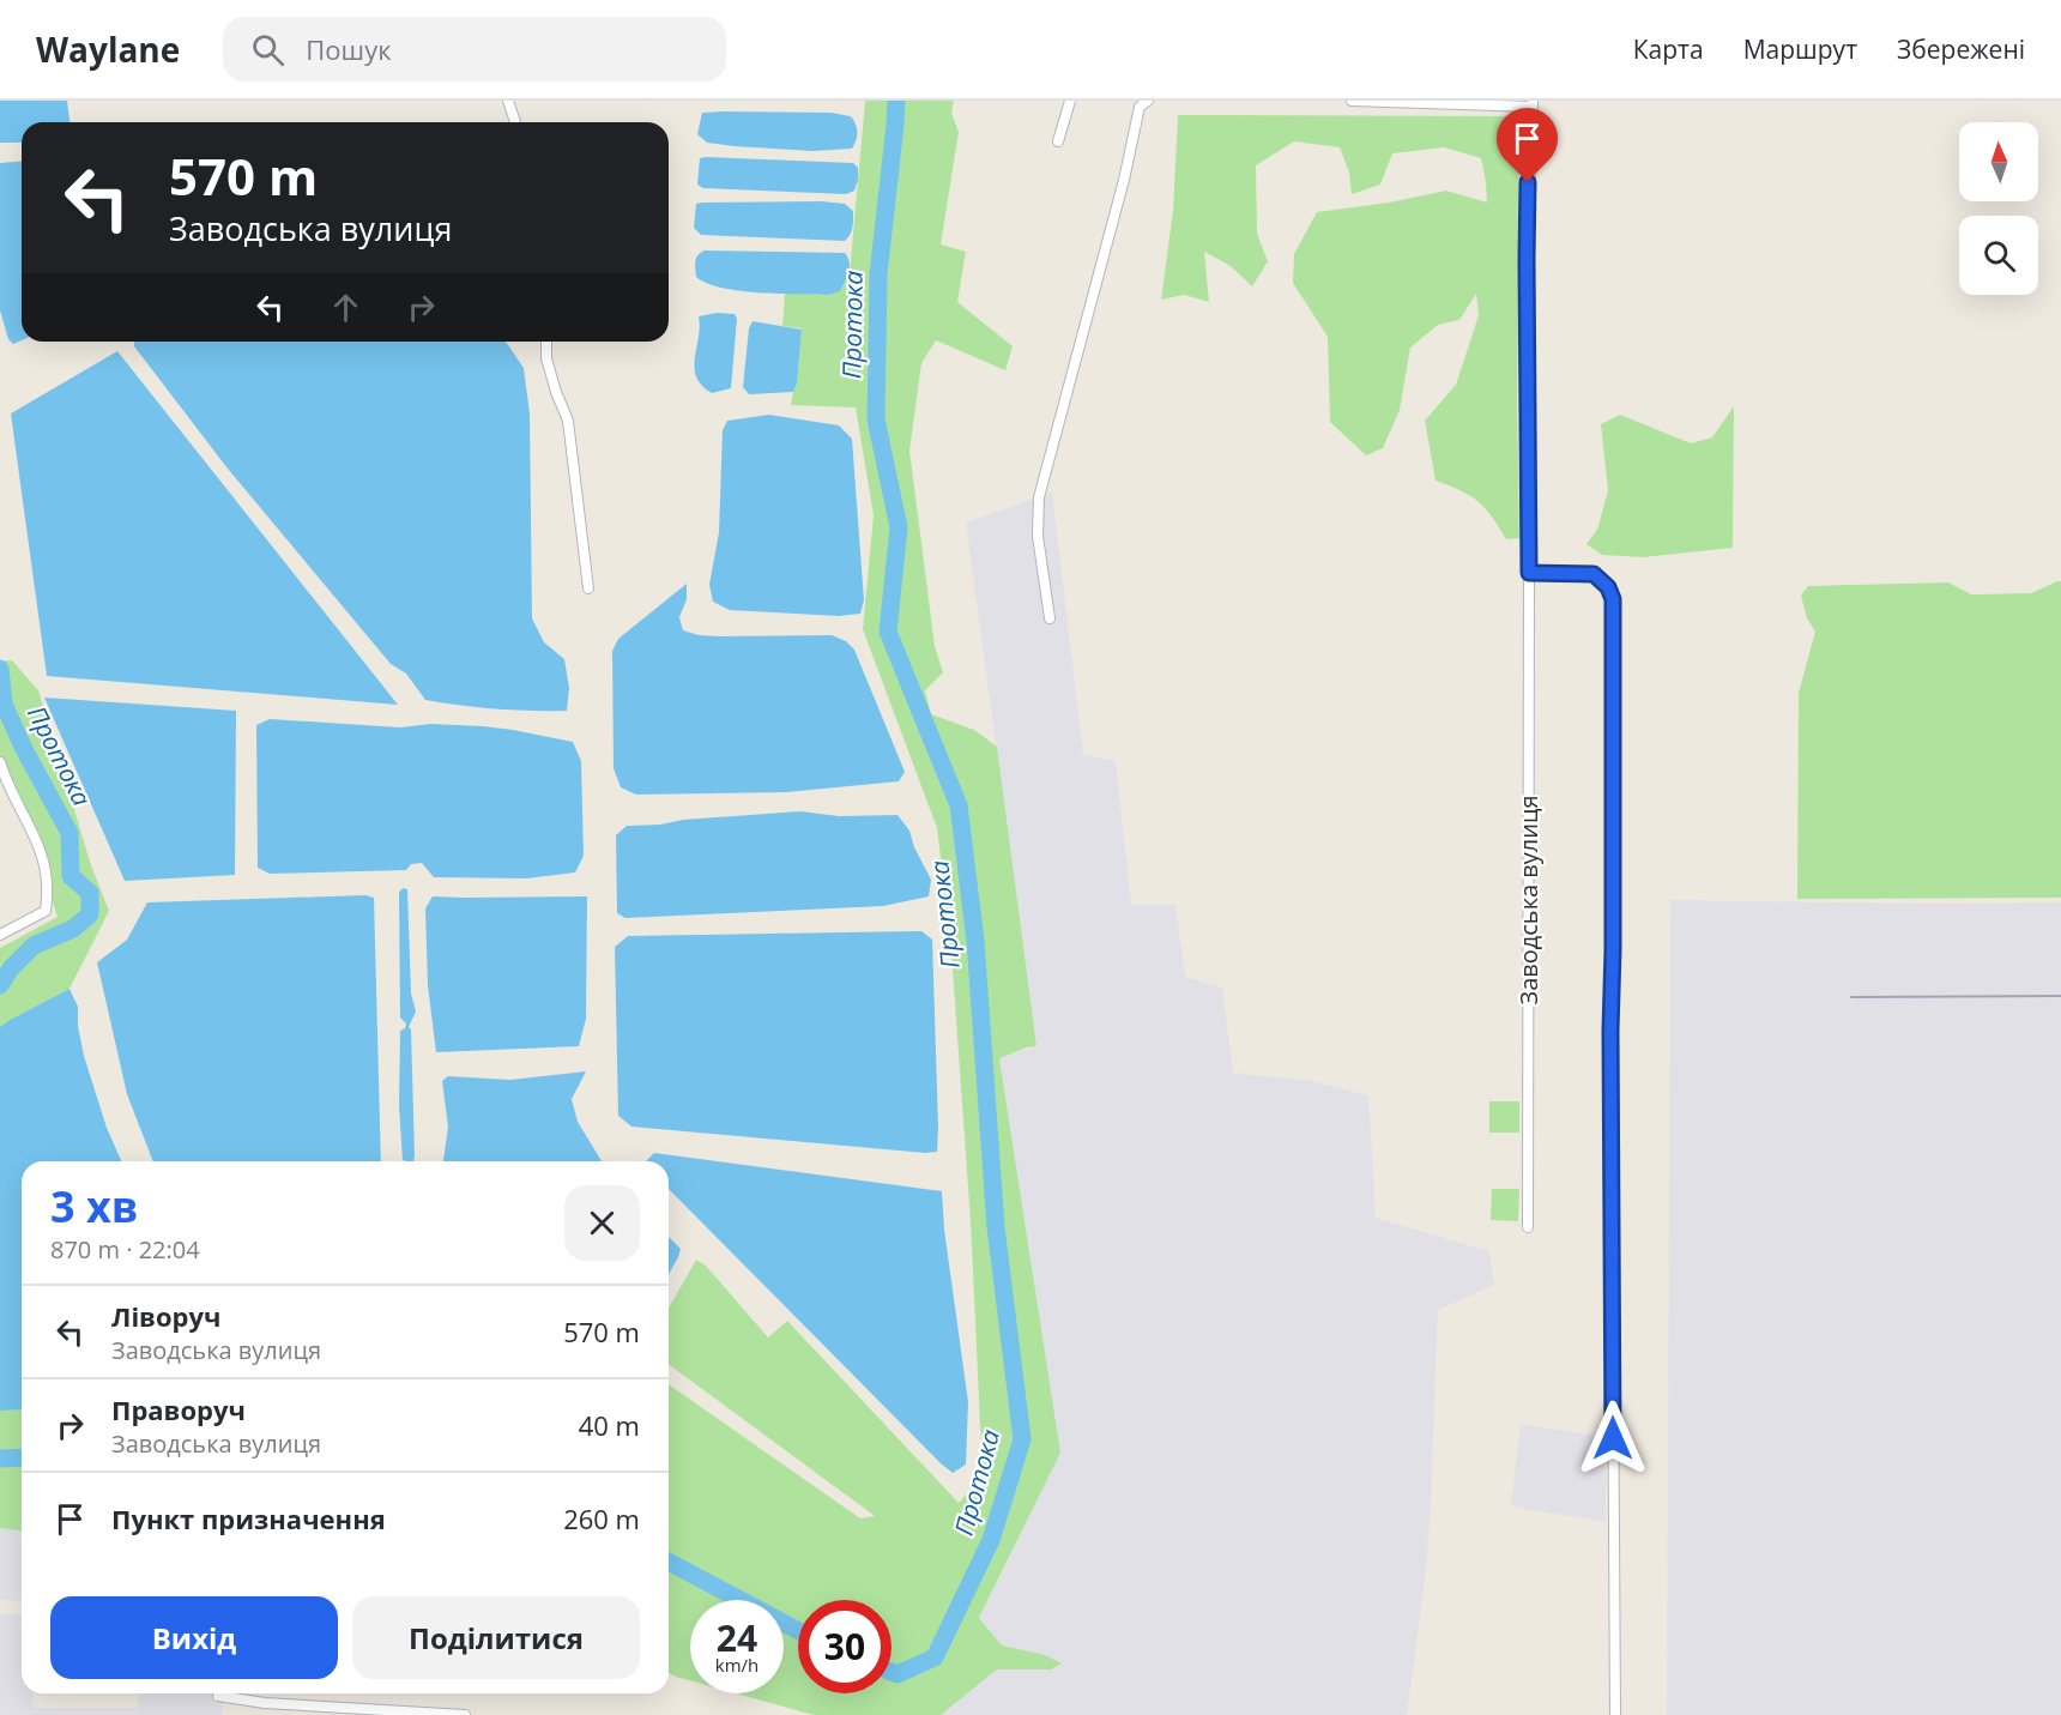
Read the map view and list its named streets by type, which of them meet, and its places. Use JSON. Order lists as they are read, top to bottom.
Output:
{
  "streets": {
    "street": ["Заводська вулиця"]
  },
  "water": ["Протока"],
  "north": "top",
  "page": {
    "header": "Waylane",
    "search": "Пошук",
    "nav": ["Карта", "Маршрут", "Збережені"],
    "turn": ["570 m", "Заводська вулиця"],
    "heading": ["3 хв", "870 m · 22:04"],
    "list": [
      {
        "name": "Ліворуч",
        "note": "Заводська вулиця",
        "value": "570 m"
      },
      {
        "name": "Праворуч",
        "note": "Заводська вулиця",
        "value": "40 m"
      },
      {
        "name": "Пункт призначення",
        "value": "260 m"
      }
    ],
    "buttons": ["Вихід", "Поділитися"],
    "speed": "24 km/h",
    "limit": "30"
  }
}
